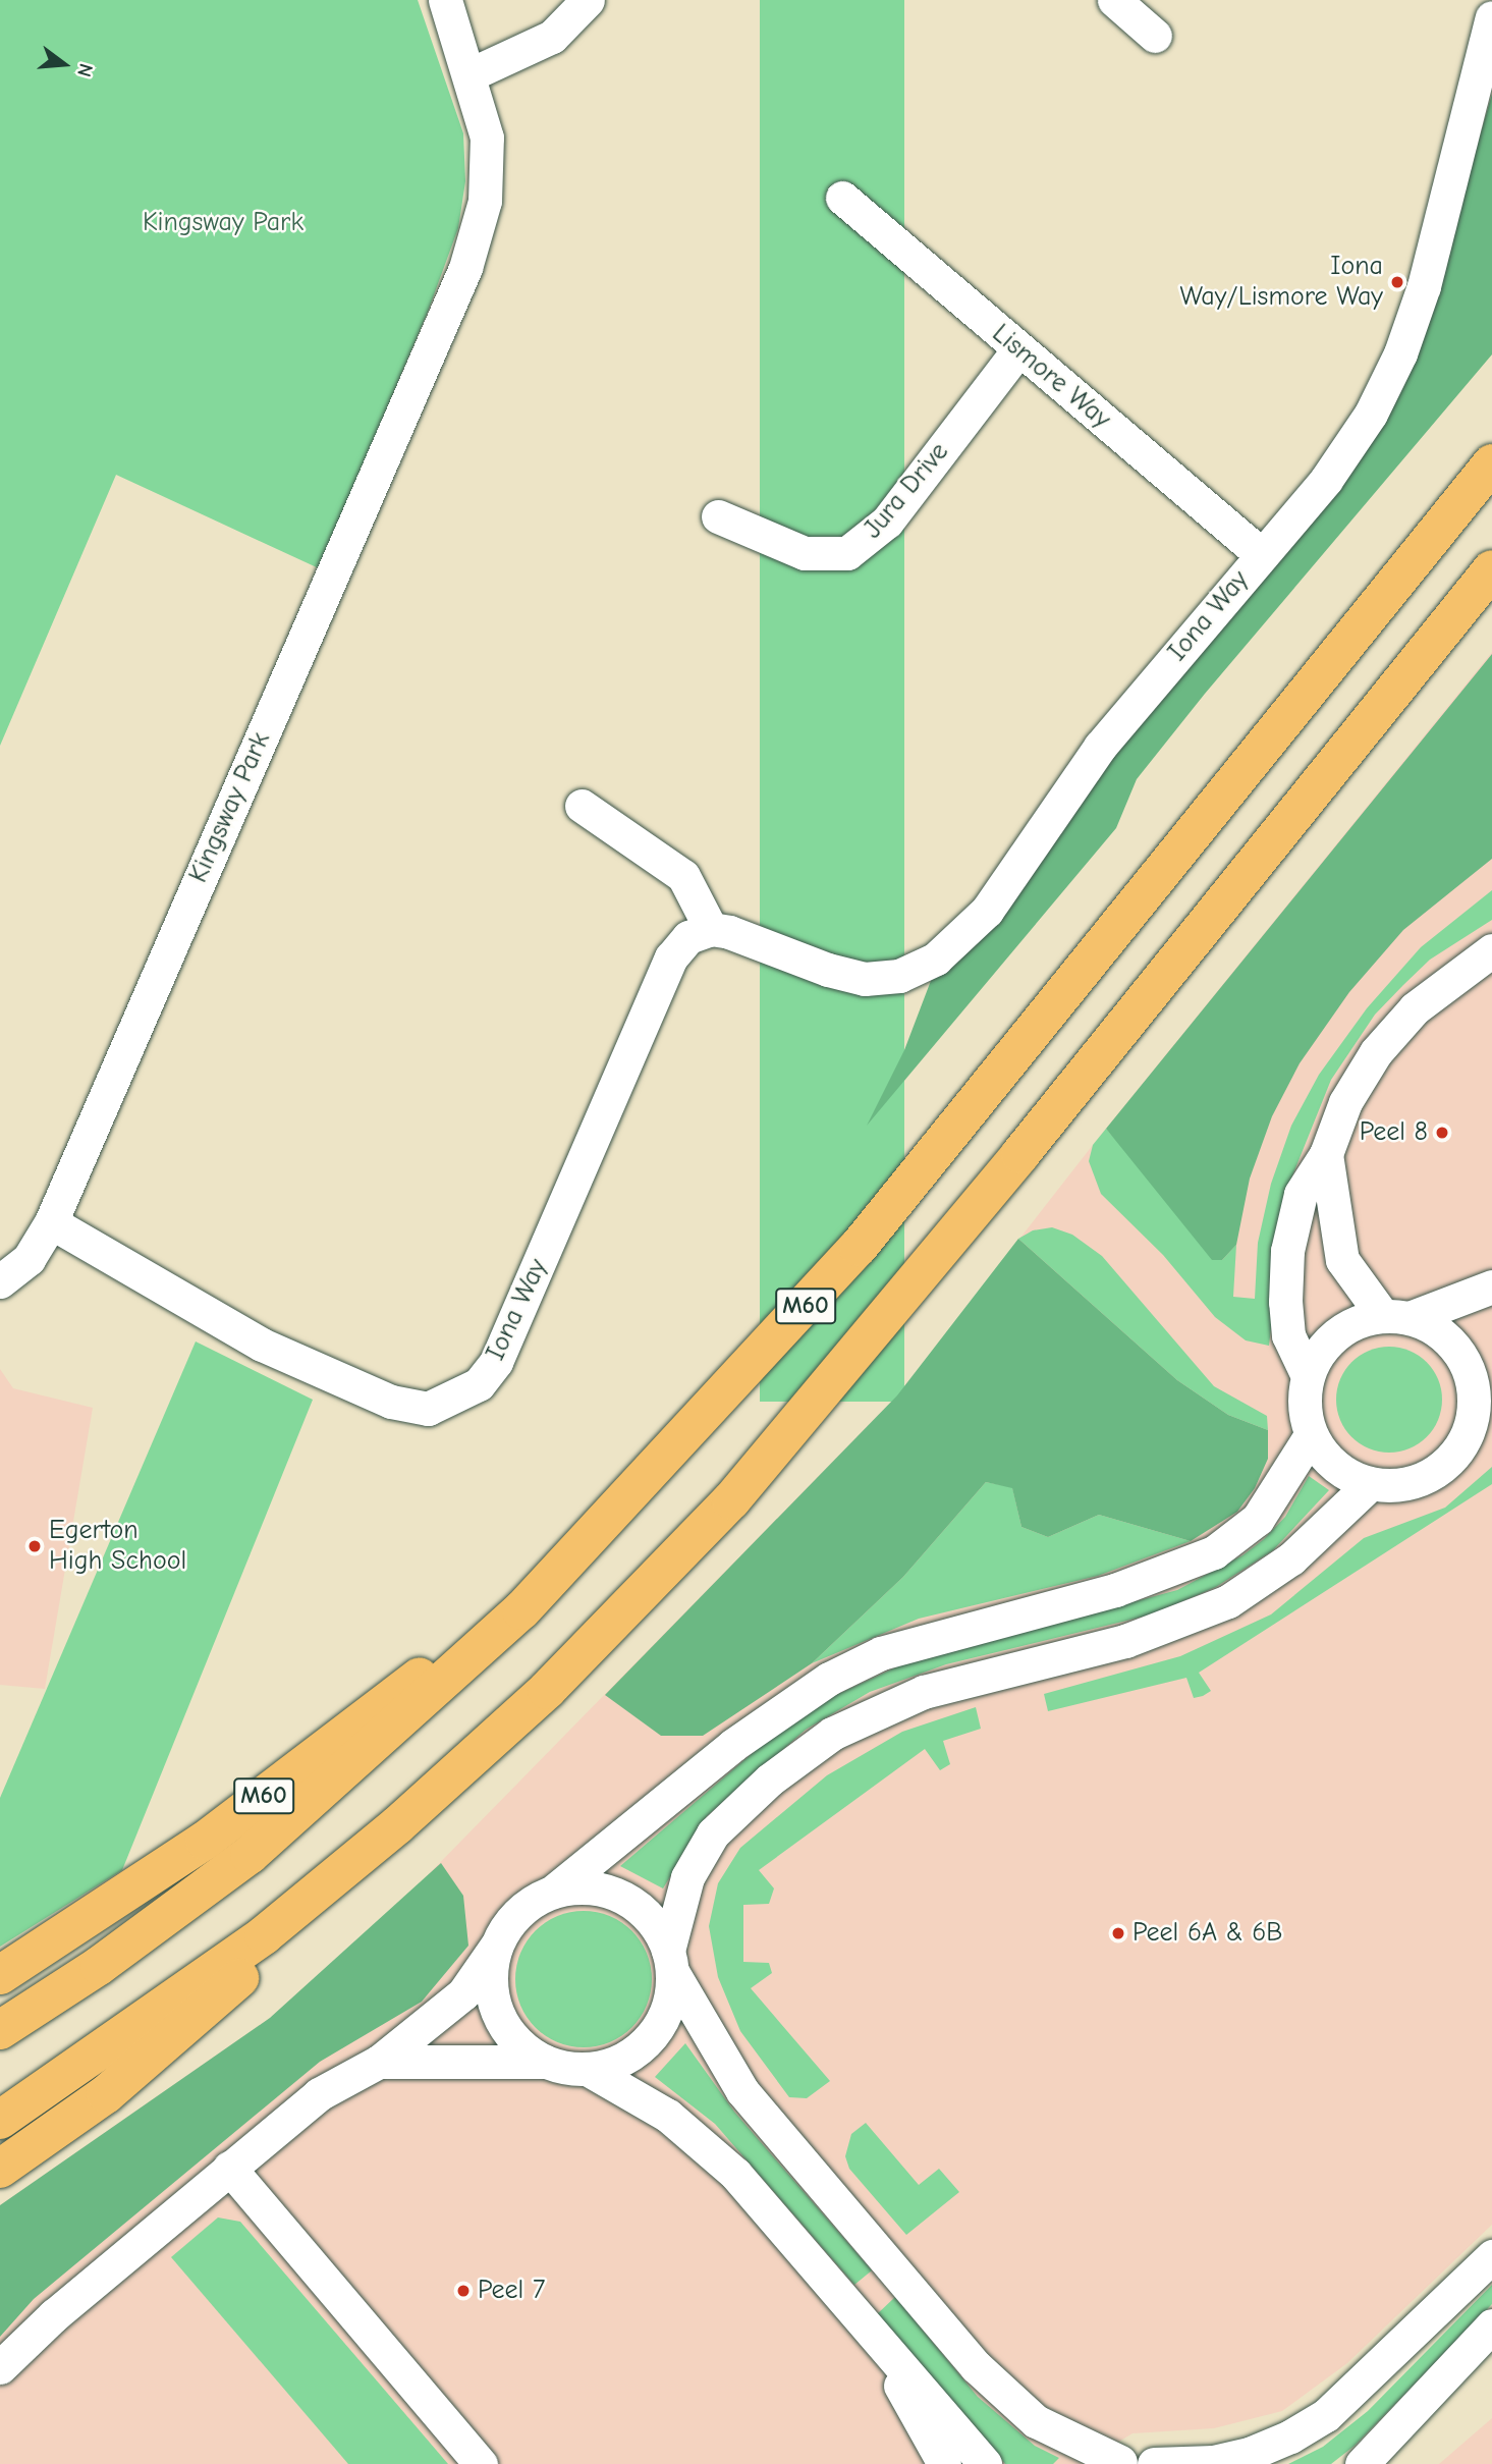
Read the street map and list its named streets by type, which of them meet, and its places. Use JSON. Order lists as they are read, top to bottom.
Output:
{
  "streets": {
    "highway": ["M60"],
    "street": [
      "Lismore Way",
      "Jura Drive",
      "Iona Way",
      "Kingsway Park"
    ]
  },
  "crossings": [
    ["Lismore Way", "Jura Drive"],
    ["Lismore Way", "Iona Way"],
    ["Iona Way", "Kingsway Park"]
  ],
  "parks": ["Kingsway Park"],
  "places": [
    "Iona Way/Lismore Way",
    "Peel 8",
    "Egerton High School",
    "Peel 6A & 6B",
    "Peel 7"
  ],
  "north": "right"
}
